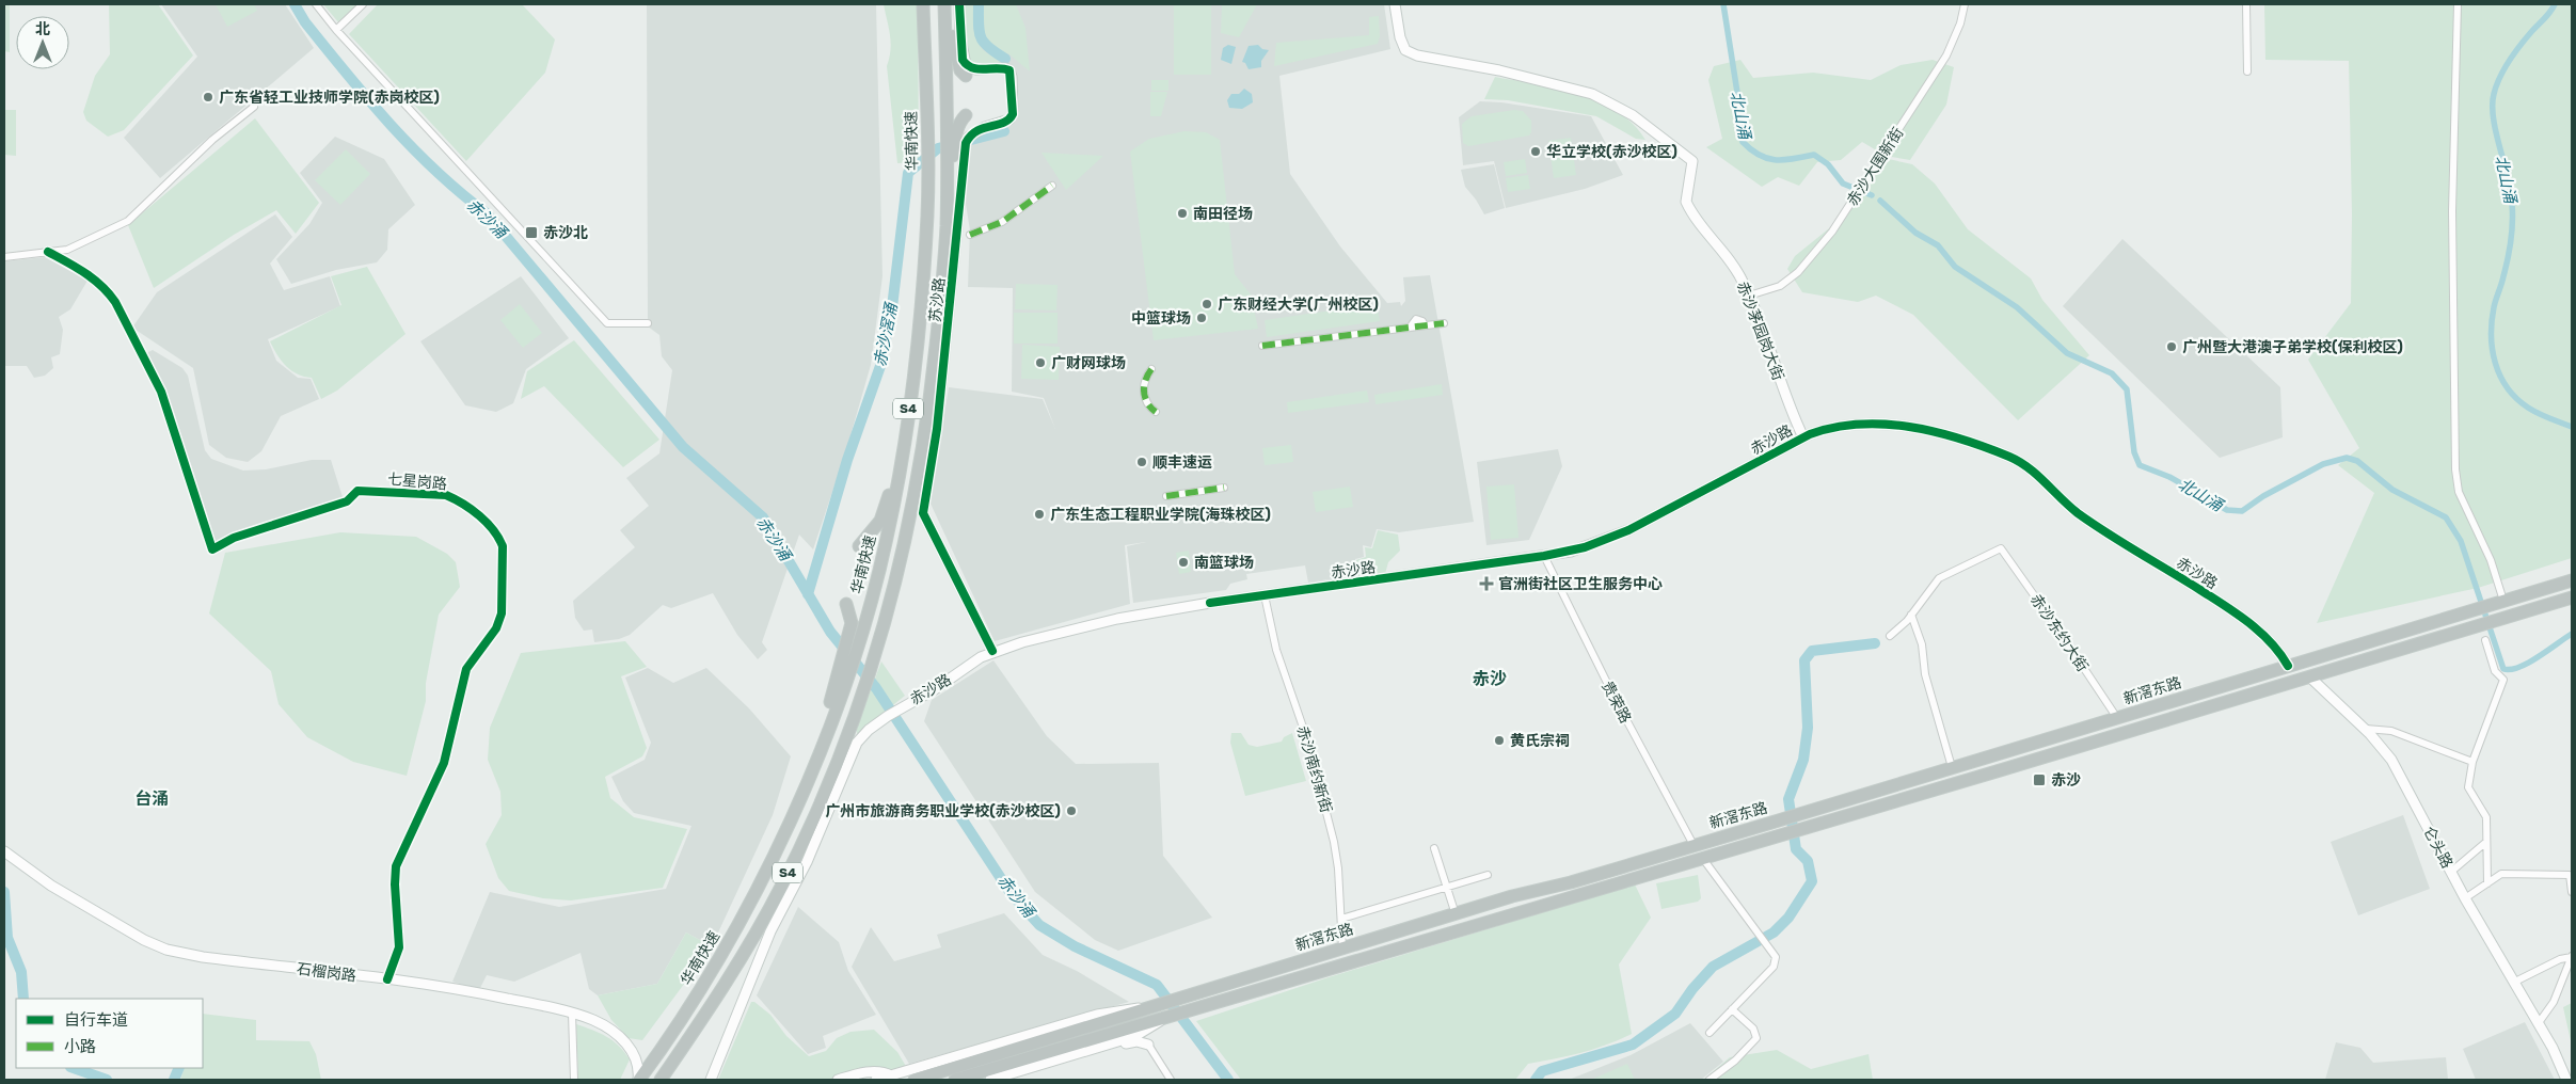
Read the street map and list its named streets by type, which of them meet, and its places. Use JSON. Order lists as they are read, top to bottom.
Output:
{
  "streets": {
    "highway": ["华南快速", "S4", "新滘东路"],
    "street": [
      "赤沙大围新街",
      "苏沙路",
      "赤沙茅园岗大街",
      "赤沙路",
      "七星岗路",
      "赤沙东约大街",
      "贵荣路",
      "赤沙南约新街",
      "仑头路",
      "石榴岗路"
    ]
  },
  "crossings": [
    ["华南快速", "石榴岗路"],
    ["赤沙大围新街", "赤沙茅园岗大街"],
    ["苏沙路", "赤沙路"],
    ["赤沙茅园岗大街", "赤沙路"],
    ["赤沙路", "新滘东路"],
    ["赤沙路", "贵荣路"],
    ["赤沙路", "赤沙南约新街"],
    ["七星岗路", "石榴岗路"],
    ["赤沙东约大街", "新滘东路"],
    ["新滘东路", "贵荣路"],
    ["新滘东路", "赤沙南约新街"],
    ["新滘东路", "仑头路"]
  ],
  "districts": ["赤沙", "台涌"],
  "water": ["北山涌", "赤沙涌", "赤沙滘涌"],
  "places": {
    "other": [
      "广东省轻工业技师学院(赤岗校区)",
      "华立学校(赤沙校区)",
      "南田径场",
      "广东财经大学(广州校区)",
      "中篮球场",
      "广州暨大港澳子弟学校(保利校区)",
      "广财网球场",
      "顺丰速运",
      "广东生态工程职业学院(海珠校区)",
      "南篮球场",
      "黄氏宗祠",
      "广州市旅游商务职业学校(赤沙校区)"
    ],
    "transit": ["赤沙北", "赤沙"],
    "health": ["官洲街社区卫生服务中心"]
  },
  "legend": ["自行车道", "小路"],
  "north": "top"
}
